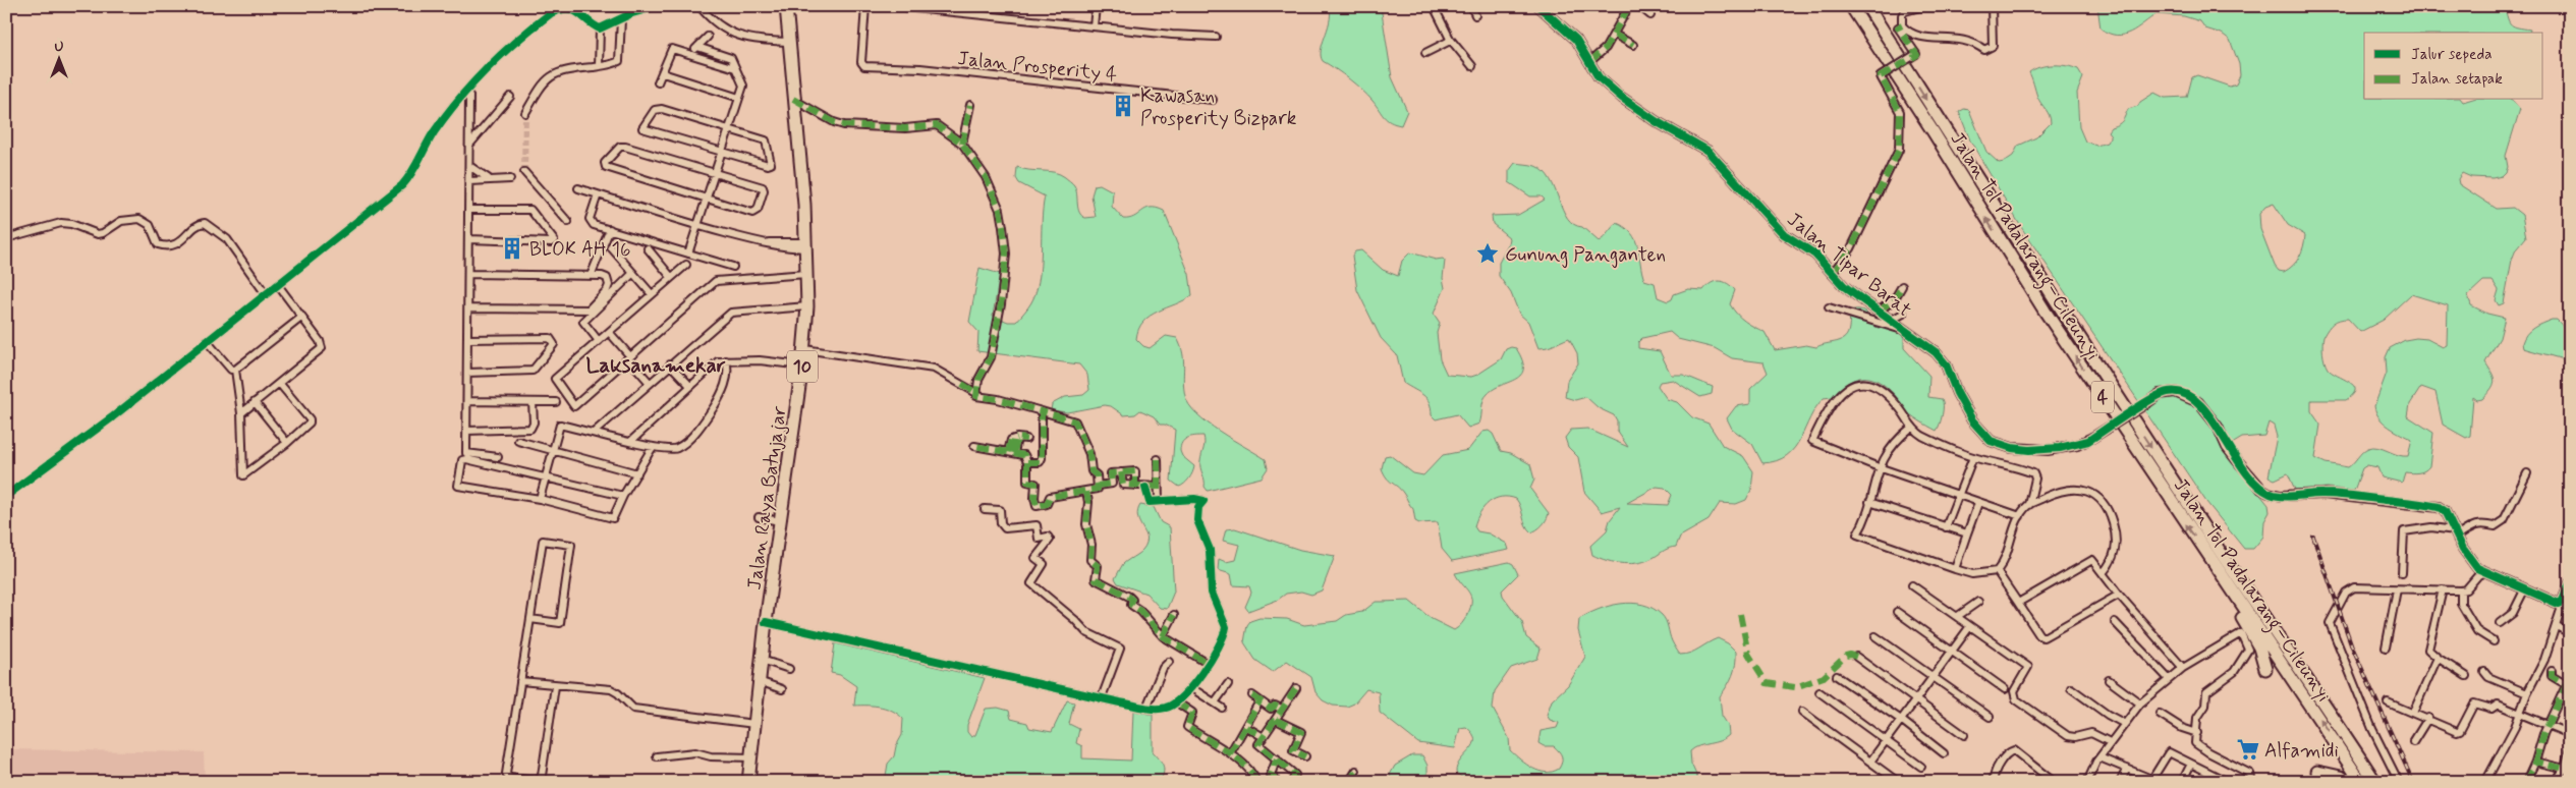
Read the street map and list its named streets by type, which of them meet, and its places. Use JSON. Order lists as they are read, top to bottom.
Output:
{
  "streets": {
    "highway": [
      "Jalan Tol Padalarang–Cileunyi",
      "10",
      "4",
      "Jalan Raya Batujajar"
    ],
    "street": ["Jalan Prosperity 4", "Jalan Tipar Barat"]
  },
  "districts": ["Laksanamekar"],
  "places": {
    "building": ["Kawasan Prosperity Bizpark", "BLOK AH 16"],
    "place": ["Gunung Panganten"],
    "supermarket": ["Alfamidi"]
  },
  "legend": ["Jalur sepeda", "Jalan setapak"],
  "north": "top"
}
